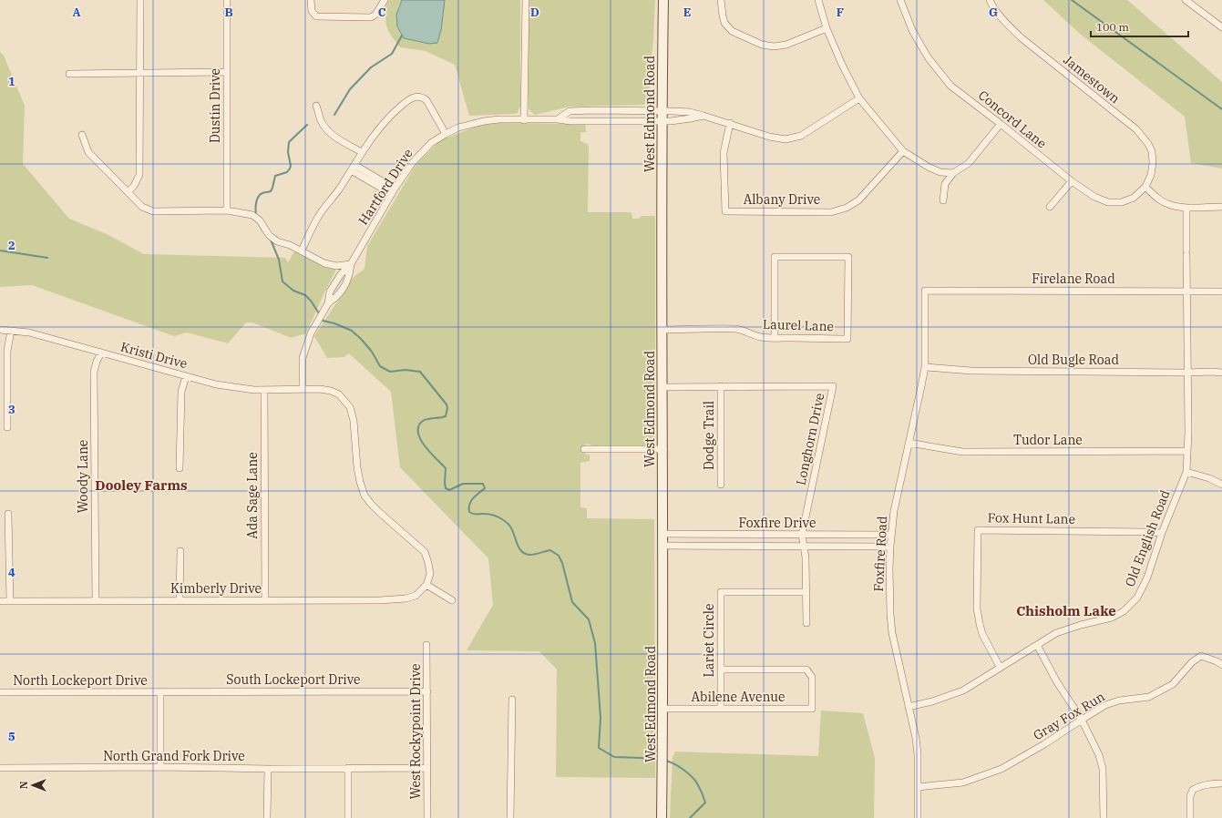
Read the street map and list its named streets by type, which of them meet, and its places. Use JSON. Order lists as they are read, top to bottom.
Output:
{
  "streets": {
    "main road": ["West Edmond Road"],
    "street": [
      "Jamestown",
      "Dustin Drive",
      "Concord Lane",
      "Hartford Drive",
      "Albany Drive",
      "Firelane Road",
      "Laurel Lane",
      "Kristi Drive",
      "Old Bugle Road",
      "Dodge Trail",
      "Longhorn Drive",
      "Tudor Lane",
      "Woody Lane",
      "Ada Sage Lane",
      "Fox Hunt Lane",
      "Foxfire Drive",
      "Old English Road",
      "Foxfire Road",
      "Kimberly Drive",
      "Lariet Circle",
      "South Lockeport Drive",
      "North Lockeport Drive",
      "Abilene Avenue",
      "Gray Fox Run",
      "West Rockypoint Drive",
      "North Grand Fork Drive"
    ]
  },
  "crossings": [
    ["Jamestown", "Concord Lane"],
    ["West Edmond Road", "Hartford Drive"],
    ["West Edmond Road", "Laurel Lane"],
    ["West Edmond Road", "Longhorn Drive"],
    ["West Edmond Road", "Foxfire Drive"],
    ["West Edmond Road", "Abilene Avenue"],
    ["Hartford Drive", "Albany Drive"],
    ["Hartford Drive", "Kristi Drive"],
    ["Firelane Road", "Old English Road"],
    ["Firelane Road", "Foxfire Road"],
    ["Kristi Drive", "Woody Lane"],
    ["Kristi Drive", "Ada Sage Lane"],
    ["Kristi Drive", "Kimberly Drive"],
    ["Old Bugle Road", "Old English Road"],
    ["Old Bugle Road", "Foxfire Road"],
    ["Dodge Trail", "Longhorn Drive"],
    ["Longhorn Drive", "Foxfire Drive"],
    ["Longhorn Drive", "Lariet Circle"],
    ["Tudor Lane", "Old English Road"],
    ["Tudor Lane", "Foxfire Road"],
    ["Woody Lane", "Kimberly Drive"],
    ["Ada Sage Lane", "Kimberly Drive"],
    ["Fox Hunt Lane", "Old English Road"],
    ["Foxfire Drive", "Foxfire Road"],
    ["Old English Road", "Foxfire Road"],
    ["Foxfire Road", "Gray Fox Run"],
    ["Lariet Circle", "Abilene Avenue"],
    ["South Lockeport Drive", "North Lockeport Drive"],
    ["South Lockeport Drive", "West Rockypoint Drive"],
    ["West Rockypoint Drive", "North Grand Fork Drive"]
  ],
  "districts": ["Dooley Farms", "Chisholm Lake"],
  "scale_bar": "100 m",
  "north": "left",
  "grid": {
    "columns": [
      "A",
      "B",
      "C",
      "D",
      "E",
      "F",
      "G"
    ],
    "rows": [
      "1",
      "2",
      "3",
      "4",
      "5"
    ]
  }
}
